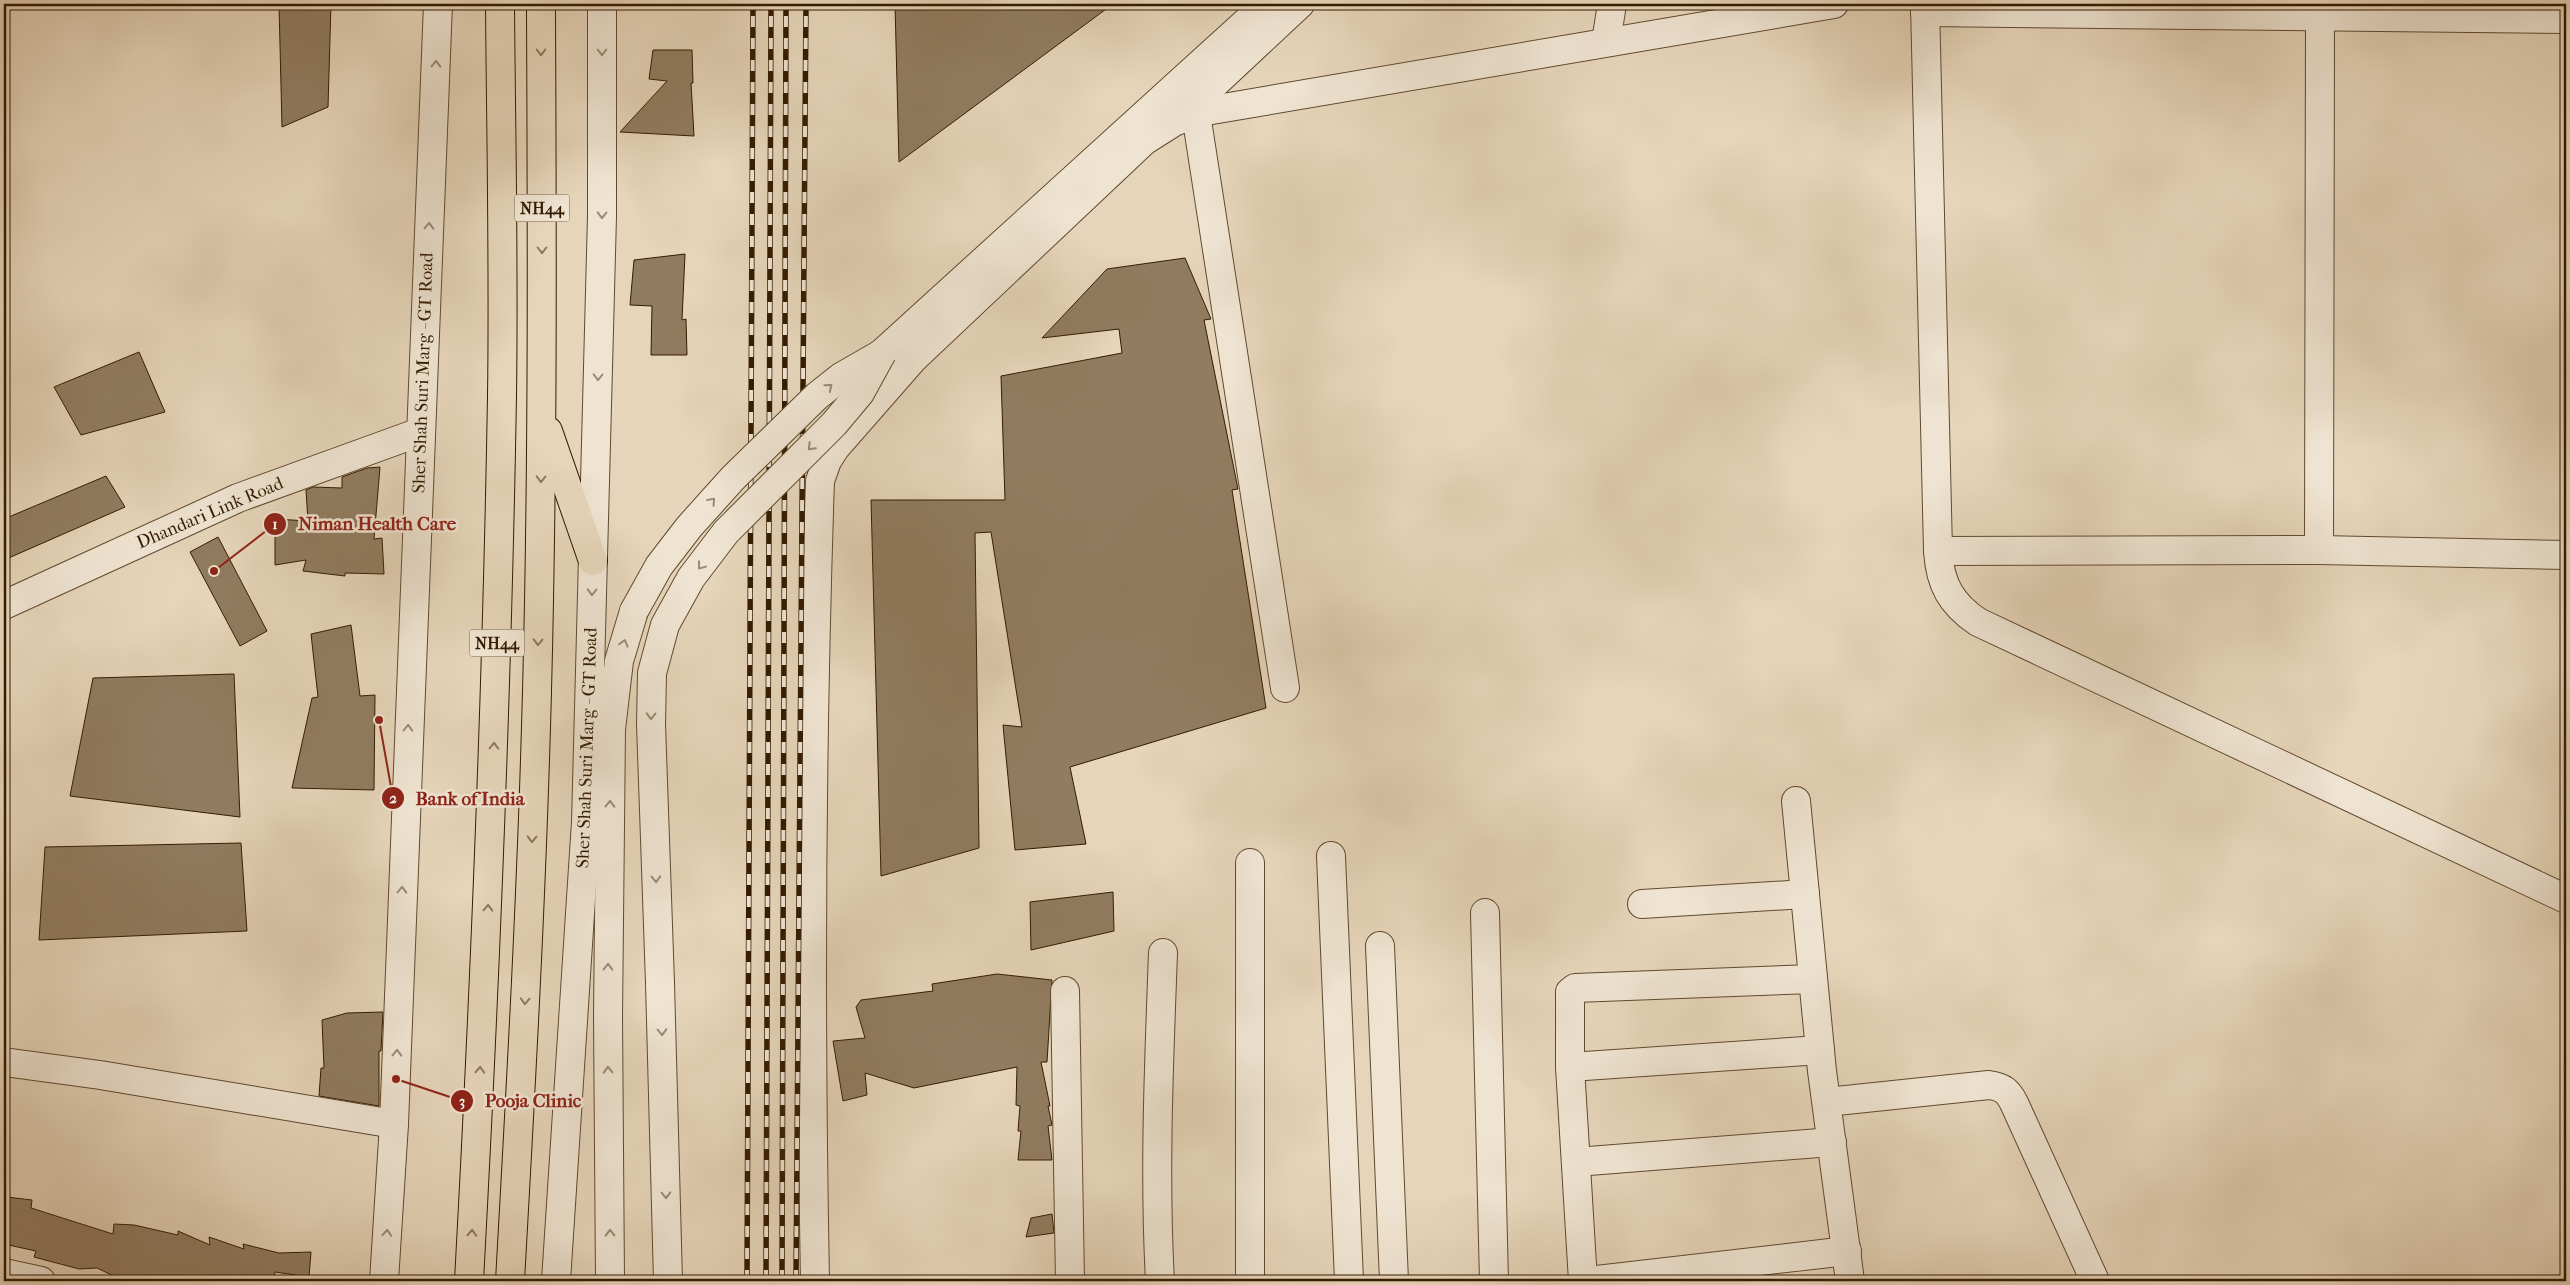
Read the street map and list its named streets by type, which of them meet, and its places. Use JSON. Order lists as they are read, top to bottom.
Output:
{
  "streets": {
    "highway": ["NH44"],
    "street": ["Sher Shah Suri Marg - GT Road", "Dhandari Link Road"]
  },
  "crossings": [
    ["Sher Shah Suri Marg - GT Road", "Dhandari Link Road"]
  ],
  "places": ["Niman Health Care", "Bank of India", "Pooja Clinic"]
}
